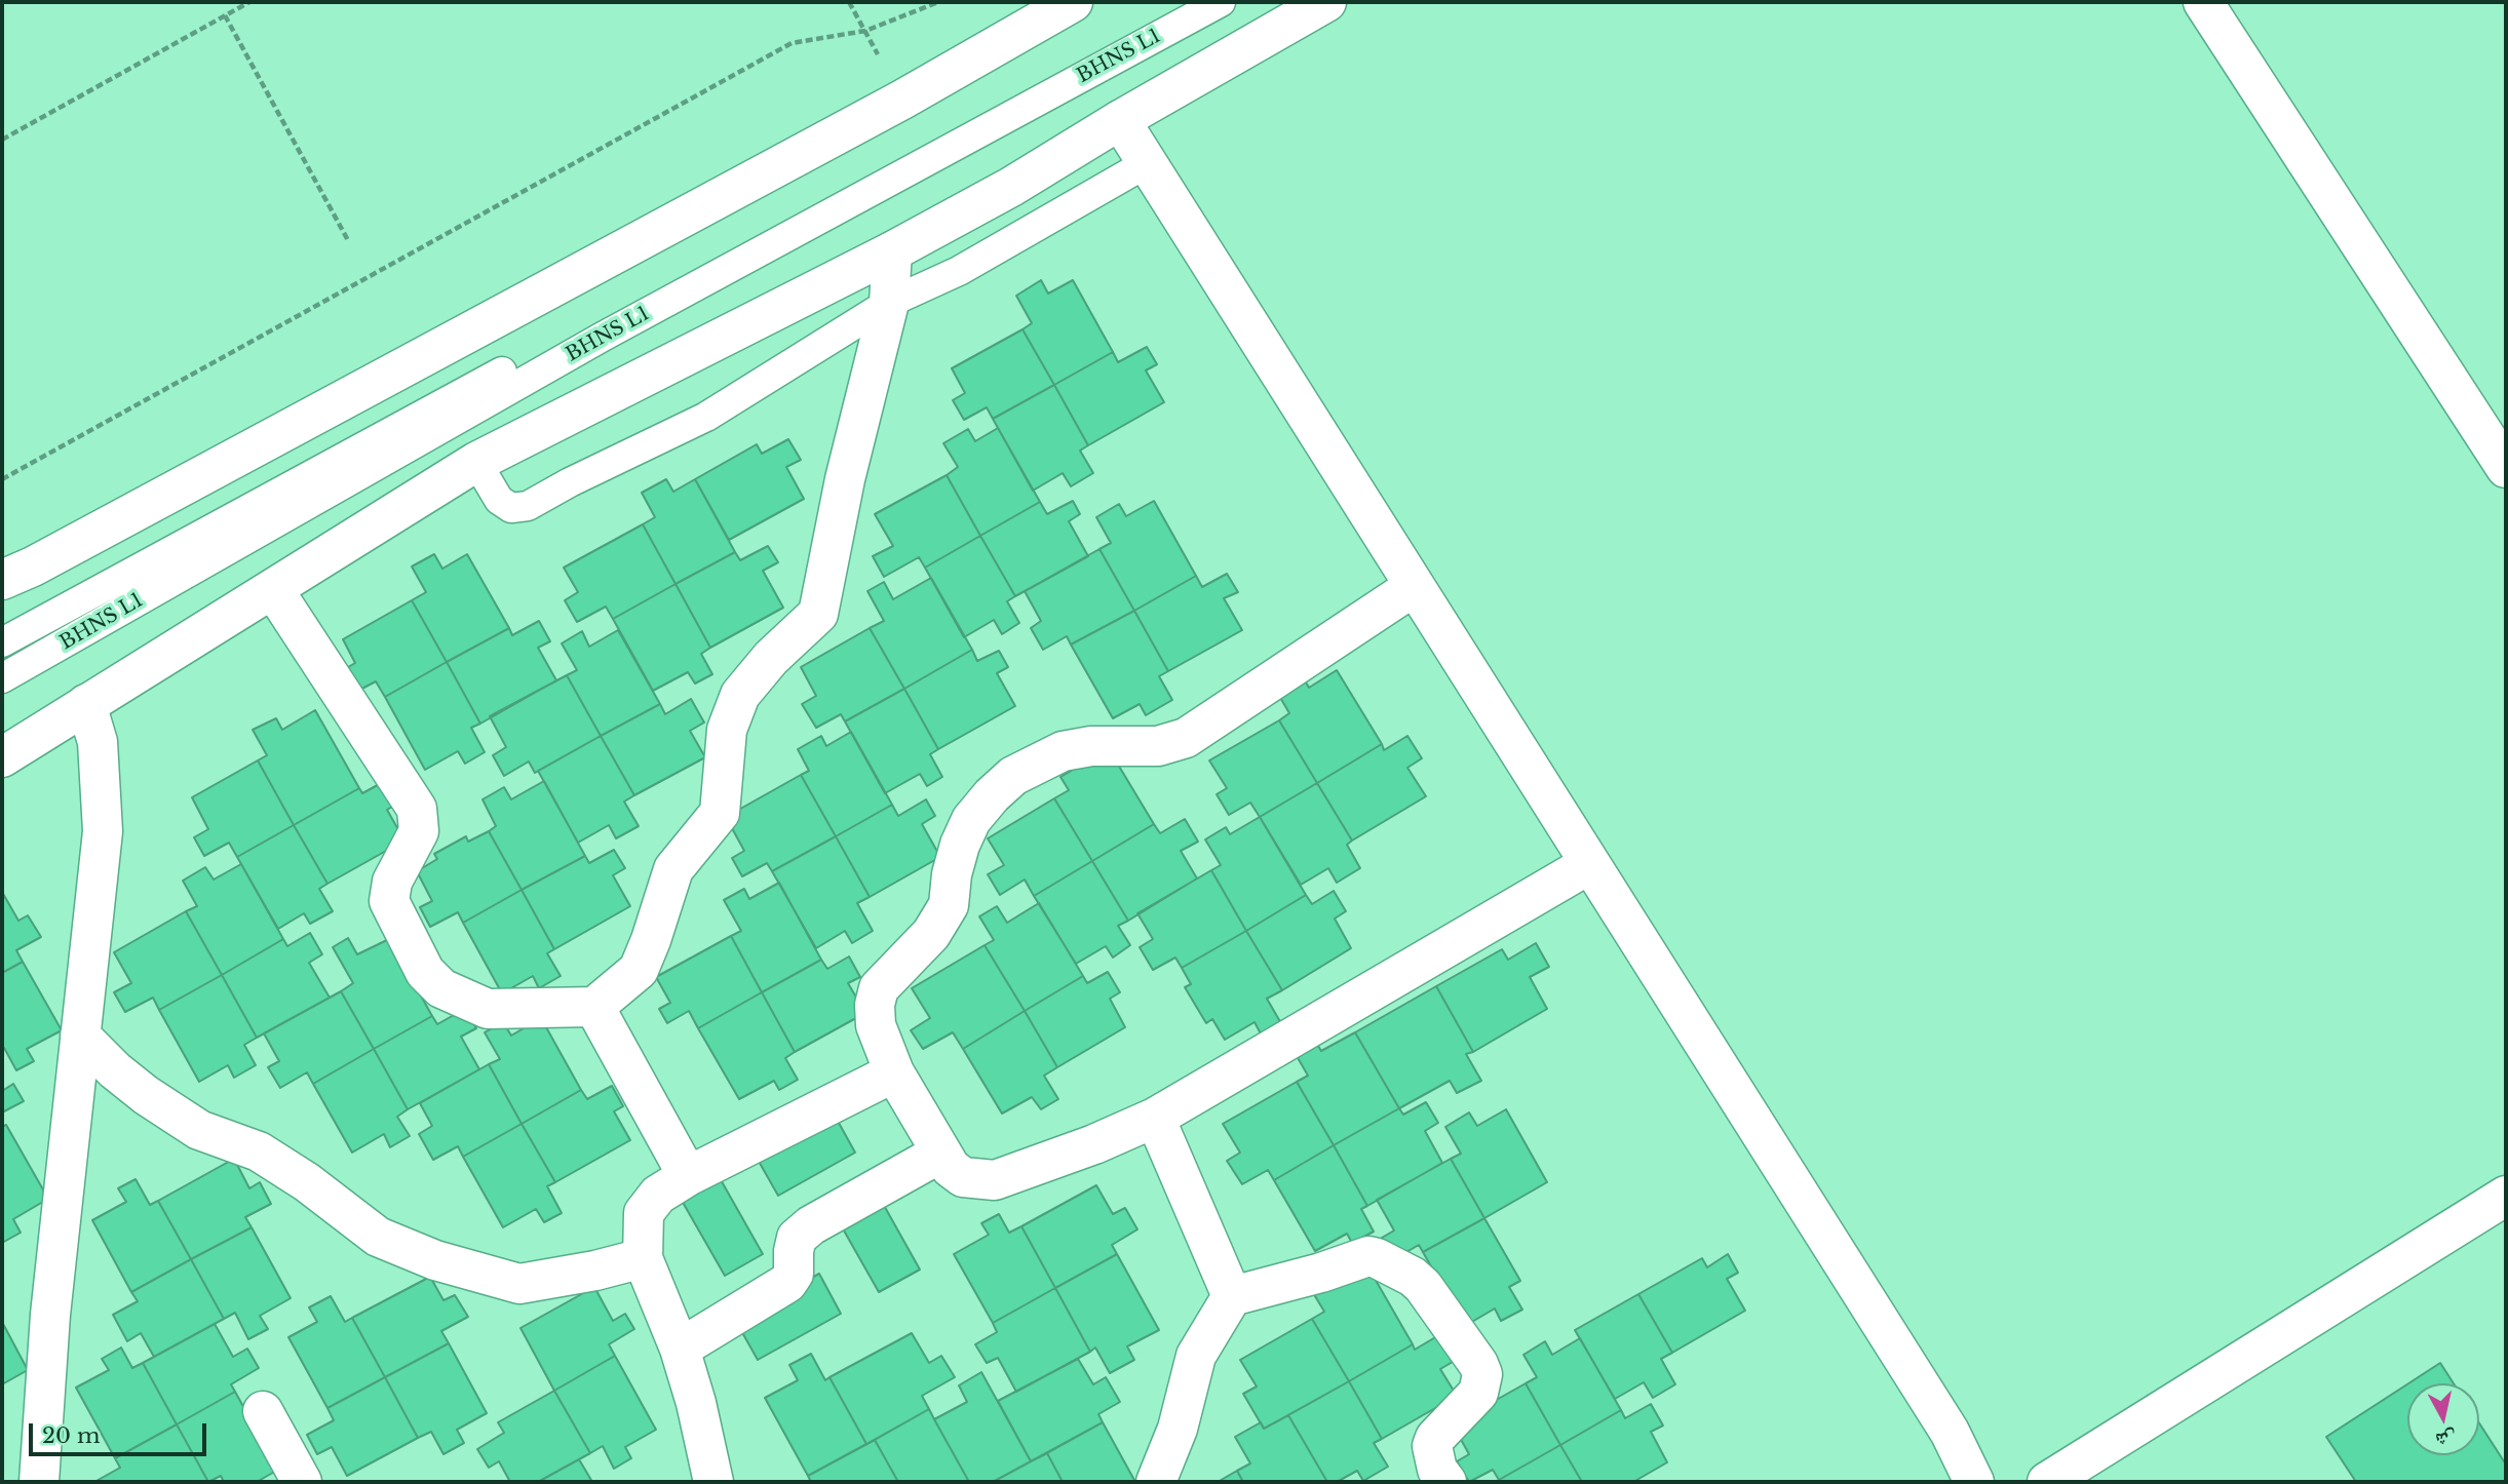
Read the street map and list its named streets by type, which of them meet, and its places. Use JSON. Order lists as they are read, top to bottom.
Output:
{
  "streets": {
    "lane": ["BHNS L1"]
  },
  "scale_bar": "20 m",
  "north": "bottom"
}
